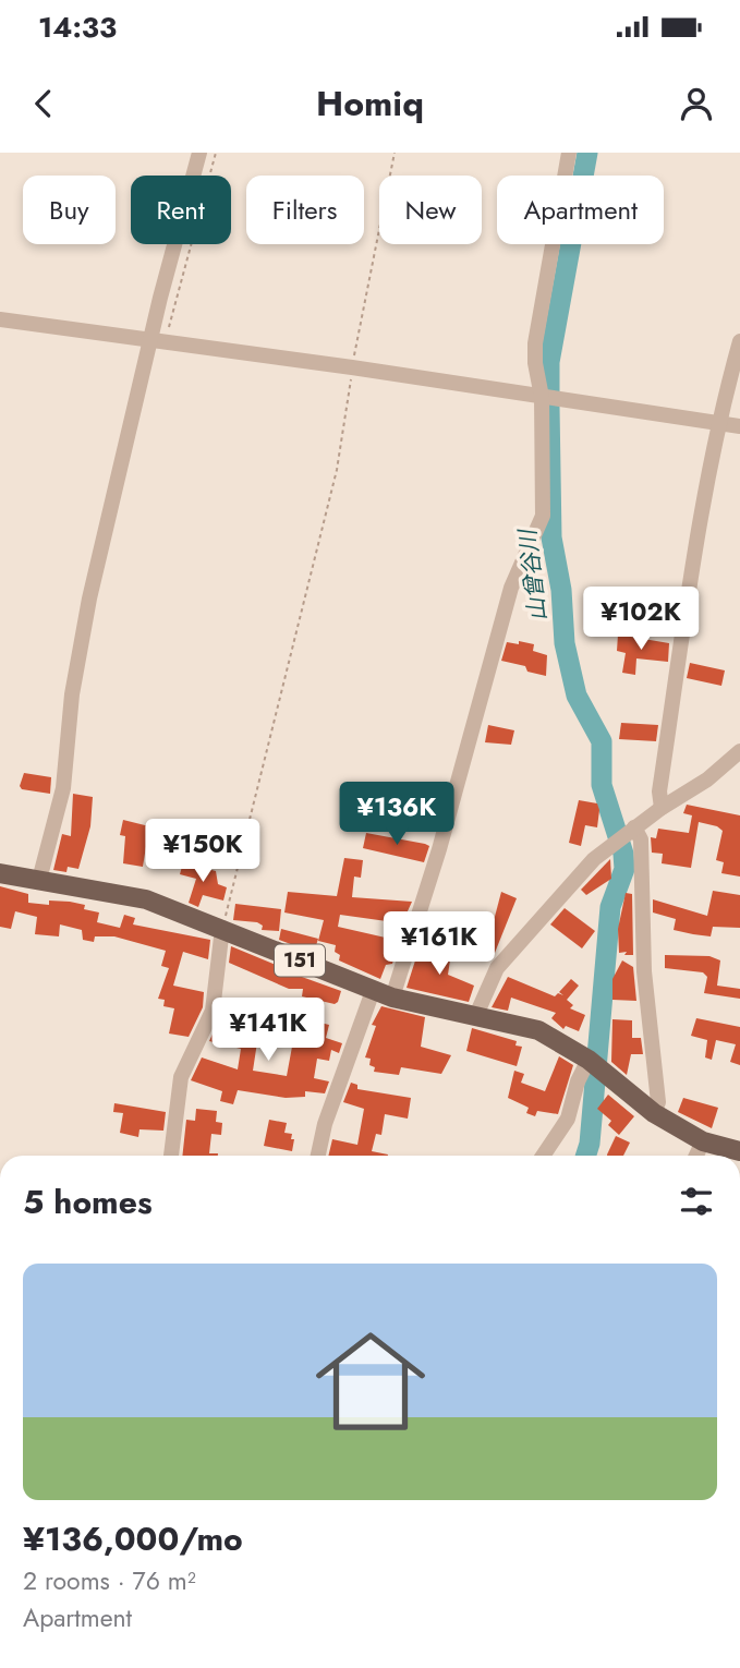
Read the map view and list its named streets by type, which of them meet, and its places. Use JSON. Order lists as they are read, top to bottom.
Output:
{
  "streets": {
    "main road": ["151"]
  },
  "water": ["山曾谷川"],
  "page": {
    "status": "14:33",
    "header": "Homiq",
    "chip": [
      "Buy",
      "Rent",
      "Filters",
      "New",
      "Apartment"
    ],
    "price": [
      "¥102K",
      "¥136K",
      "¥150K",
      "¥161K",
      "¥141K"
    ],
    "heading": "5 homes",
    "list": [
      {
        "name": "¥136,000/mo",
        "note": "2 rooms · 76 m² · Apartment"
      }
    ]
  }
}
